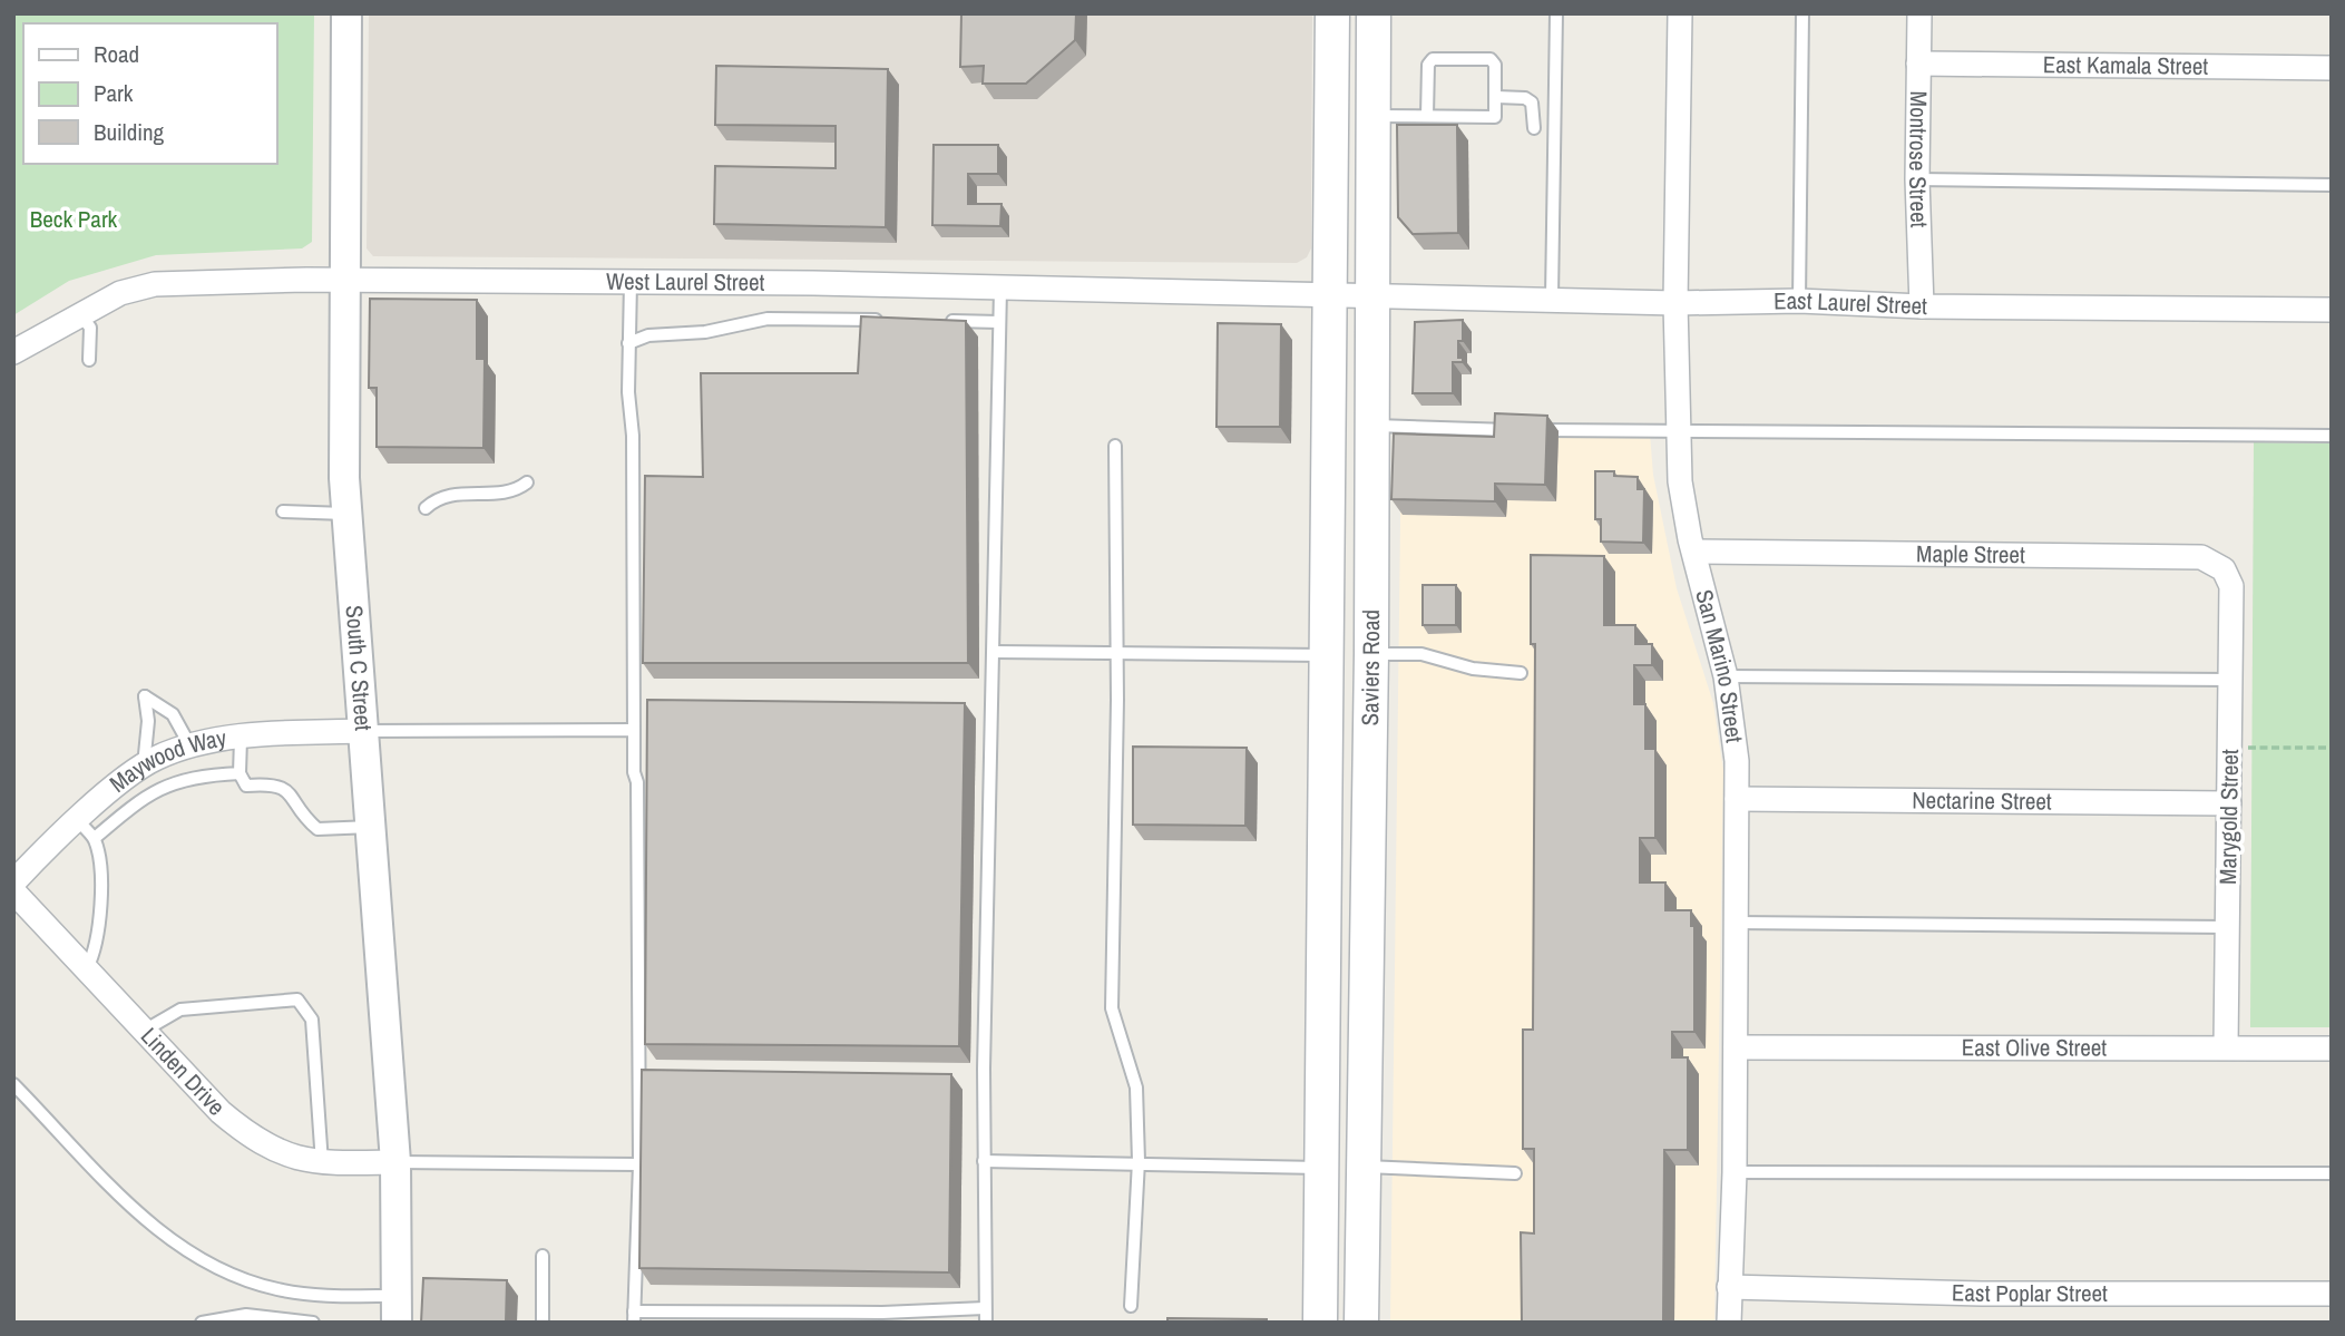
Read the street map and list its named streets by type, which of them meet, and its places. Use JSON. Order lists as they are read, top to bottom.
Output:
{
  "streets": {
    "main road": ["Saviers Road"],
    "street": [
      "East Kamala Street",
      "Montrose Street",
      "West Laurel Street",
      "East Laurel Street",
      "Maple Street",
      "San Marino Street",
      "South C Street",
      "Maywood Way",
      "Nectarine Street",
      "Marygold Street",
      "East Olive Street",
      "Linden Drive",
      "East Poplar Street"
    ]
  },
  "crossings": [
    ["East Kamala Street", "Montrose Street"],
    ["Montrose Street", "East Laurel Street"],
    ["West Laurel Street", "East Laurel Street"],
    ["West Laurel Street", "South C Street"],
    ["West Laurel Street", "Saviers Road"],
    ["East Laurel Street", "San Marino Street"],
    ["East Laurel Street", "Saviers Road"],
    ["Maple Street", "San Marino Street"],
    ["Maple Street", "Marygold Street"],
    ["San Marino Street", "Nectarine Street"],
    ["San Marino Street", "East Olive Street"],
    ["San Marino Street", "East Poplar Street"],
    ["South C Street", "Maywood Way"],
    ["South C Street", "Linden Drive"],
    ["Nectarine Street", "Marygold Street"],
    ["Marygold Street", "East Olive Street"]
  ],
  "parks": ["Beck Park"],
  "legend": ["Road", "Park", "Building"]
}
